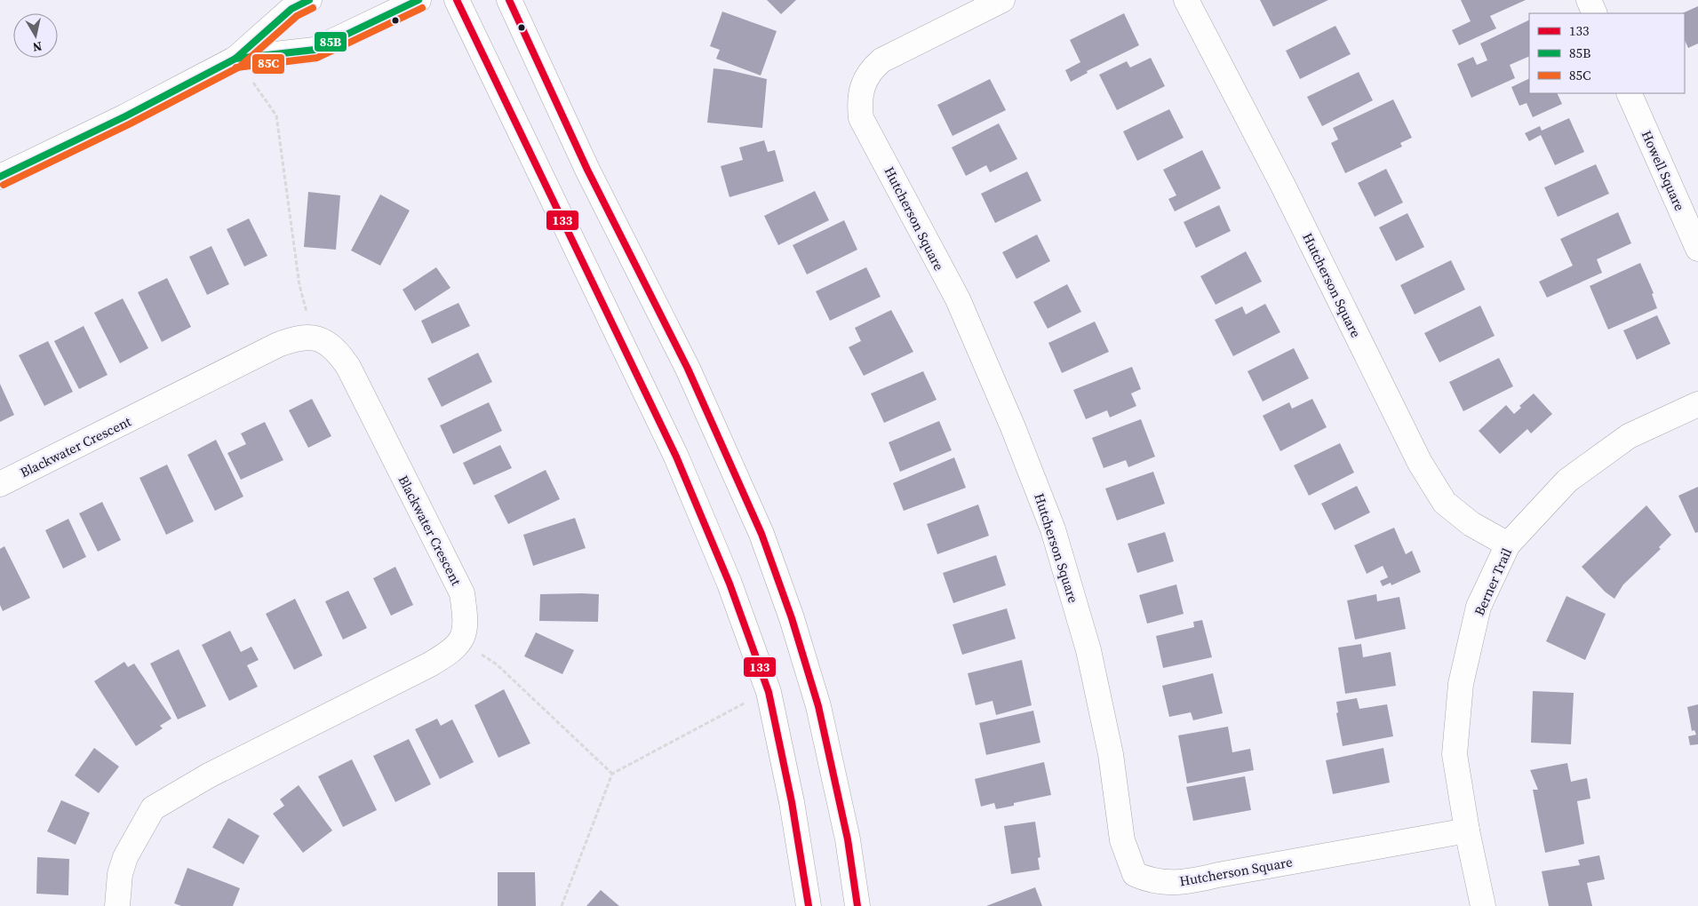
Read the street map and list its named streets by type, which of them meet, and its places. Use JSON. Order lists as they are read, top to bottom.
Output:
{
  "streets": {
    "street": [
      "Howell Square",
      "Hutcherson Square",
      "Blackwater Crescent",
      "Berner Trail"
    ]
  },
  "crossings": [
    ["Hutcherson Square", "Berner Trail"]
  ],
  "lines": ["transit line 133", "transit line 85B", "transit line 85C"],
  "legend": ["133", "85B", "85C"],
  "north": "bottom"
}
